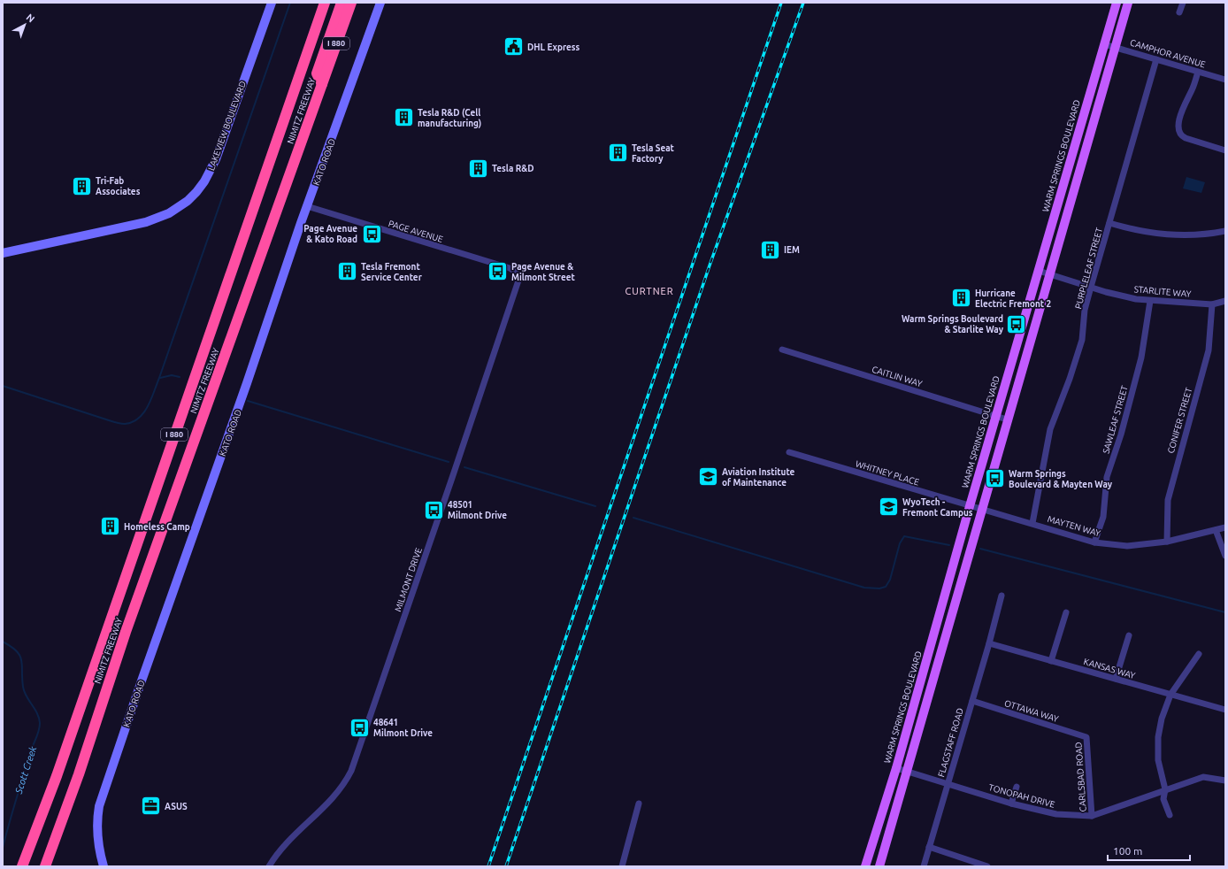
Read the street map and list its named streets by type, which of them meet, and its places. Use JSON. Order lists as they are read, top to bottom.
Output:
{
  "streets": {
    "highway": ["I 880", "NIMITZ FREEWAY"],
    "main road": ["WARM SPRINGS BOULEVARD"],
    "street": [
      "CAMPHOR AVENUE",
      "LAKEVIEW BOULEVARD",
      "KATO ROAD",
      "PAGE AVENUE",
      "PURPLELEAF STREET",
      "STARLITE WAY",
      "CAITLIN WAY",
      "SAWLEAF STREET",
      "CONIFER STREET",
      "WHITNEY PLACE",
      "MAYTEN WAY",
      "MILMONT DRIVE",
      "KANSAS WAY",
      "OTTAWA WAY",
      "FLAGSTAFF ROAD",
      "CARLSBAD ROAD",
      "TONOPAH DRIVE"
    ]
  },
  "crossings": [
    ["I 880", "NIMITZ FREEWAY"],
    ["CAMPHOR AVENUE", "WARM SPRINGS BOULEVARD"],
    ["CAMPHOR AVENUE", "PURPLELEAF STREET"],
    ["WARM SPRINGS BOULEVARD", "STARLITE WAY"],
    ["WARM SPRINGS BOULEVARD", "CAITLIN WAY"],
    ["WARM SPRINGS BOULEVARD", "WHITNEY PLACE"],
    ["WARM SPRINGS BOULEVARD", "TONOPAH DRIVE"],
    ["KATO ROAD", "PAGE AVENUE"],
    ["PAGE AVENUE", "MILMONT DRIVE"],
    ["PURPLELEAF STREET", "STARLITE WAY"],
    ["PURPLELEAF STREET", "MAYTEN WAY"],
    ["STARLITE WAY", "SAWLEAF STREET"],
    ["STARLITE WAY", "CONIFER STREET"],
    ["SAWLEAF STREET", "MAYTEN WAY"],
    ["CONIFER STREET", "MAYTEN WAY"],
    ["WHITNEY PLACE", "MAYTEN WAY"],
    ["KANSAS WAY", "FLAGSTAFF ROAD"],
    ["OTTAWA WAY", "FLAGSTAFF ROAD"],
    ["OTTAWA WAY", "CARLSBAD ROAD"],
    ["FLAGSTAFF ROAD", "TONOPAH DRIVE"],
    ["CARLSBAD ROAD", "TONOPAH DRIVE"]
  ],
  "districts": ["CURTNER"],
  "water": ["Scott Creek"],
  "places": {
    "public building": ["DHL Express"],
    "building": [
      "Tesla R&D (Cell manufacturing)",
      "Tesla Seat Factory",
      "Tesla R&D",
      "Tri-Fab Associates",
      "IEM",
      "Tesla Fremont Service Center",
      "Hurricane Electric Fremont 2",
      "Homeless Camp"
    ],
    "bus stop": [
      "Page Avenue & Kato Road",
      "Page Avenue & Milmont Street",
      "Warm Springs Boulevard & Starlite Way",
      "Warm Springs Boulevard & Mayten Way",
      "48501 Milmont Drive",
      "48641 Milmont Drive"
    ],
    "school or university": ["Aviation Institute of Maintenance", "WyoTech - Fremont Campus"],
    "office": ["ASUS"]
  },
  "scale_bar": "100 m",
  "north": "top right"
}
